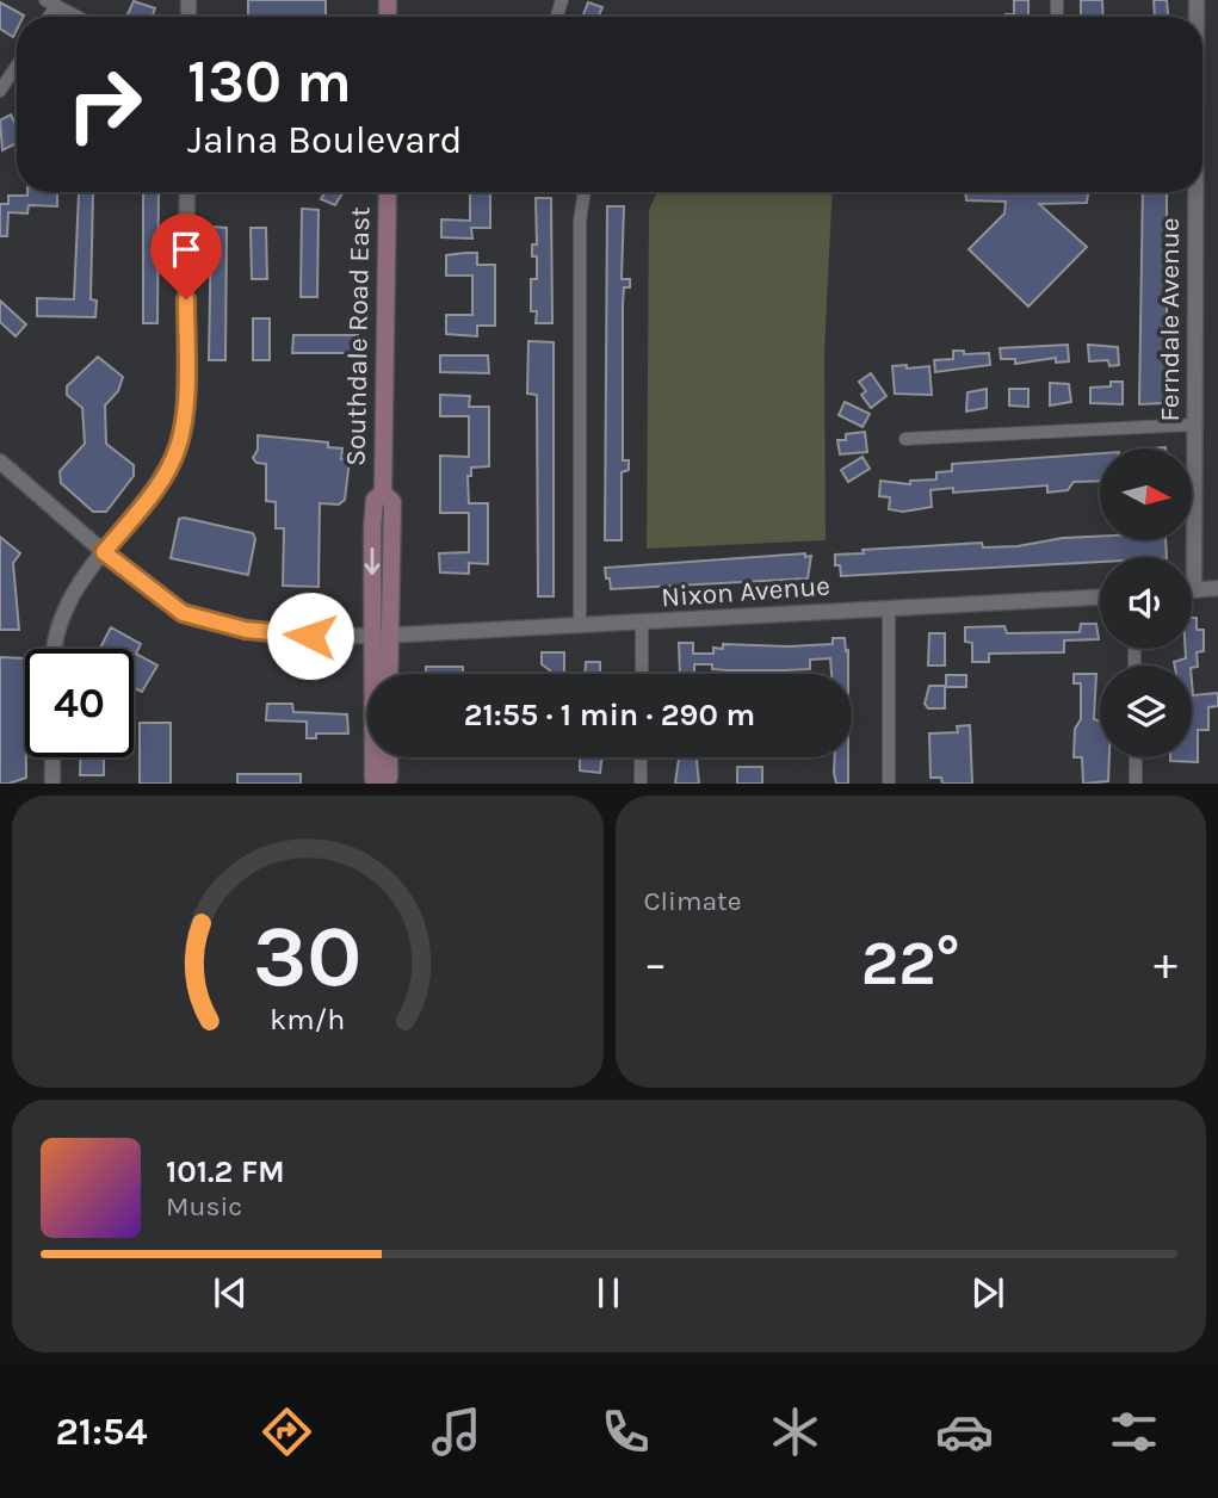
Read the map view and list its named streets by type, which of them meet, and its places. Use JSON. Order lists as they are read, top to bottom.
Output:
{
  "streets": {
    "main road": ["Southdale Road East"],
    "street": ["Ferndale Avenue", "Nixon Avenue"]
  },
  "crossings": [
    ["Southdale Road East", "Nixon Avenue"]
  ],
  "north": "right",
  "page": {
    "turn": ["130 m", "Jalna Boulevard"],
    "limit": "40",
    "trip": "21:55 · 1 min · 290 m",
    "tile": "Climate",
    "heat": ["−", "22°", "+"],
    "song": ["101.2 FM", "Music"],
    "tabs": "21:54",
    "gauge": ["30", "km/h"]
  }
}
